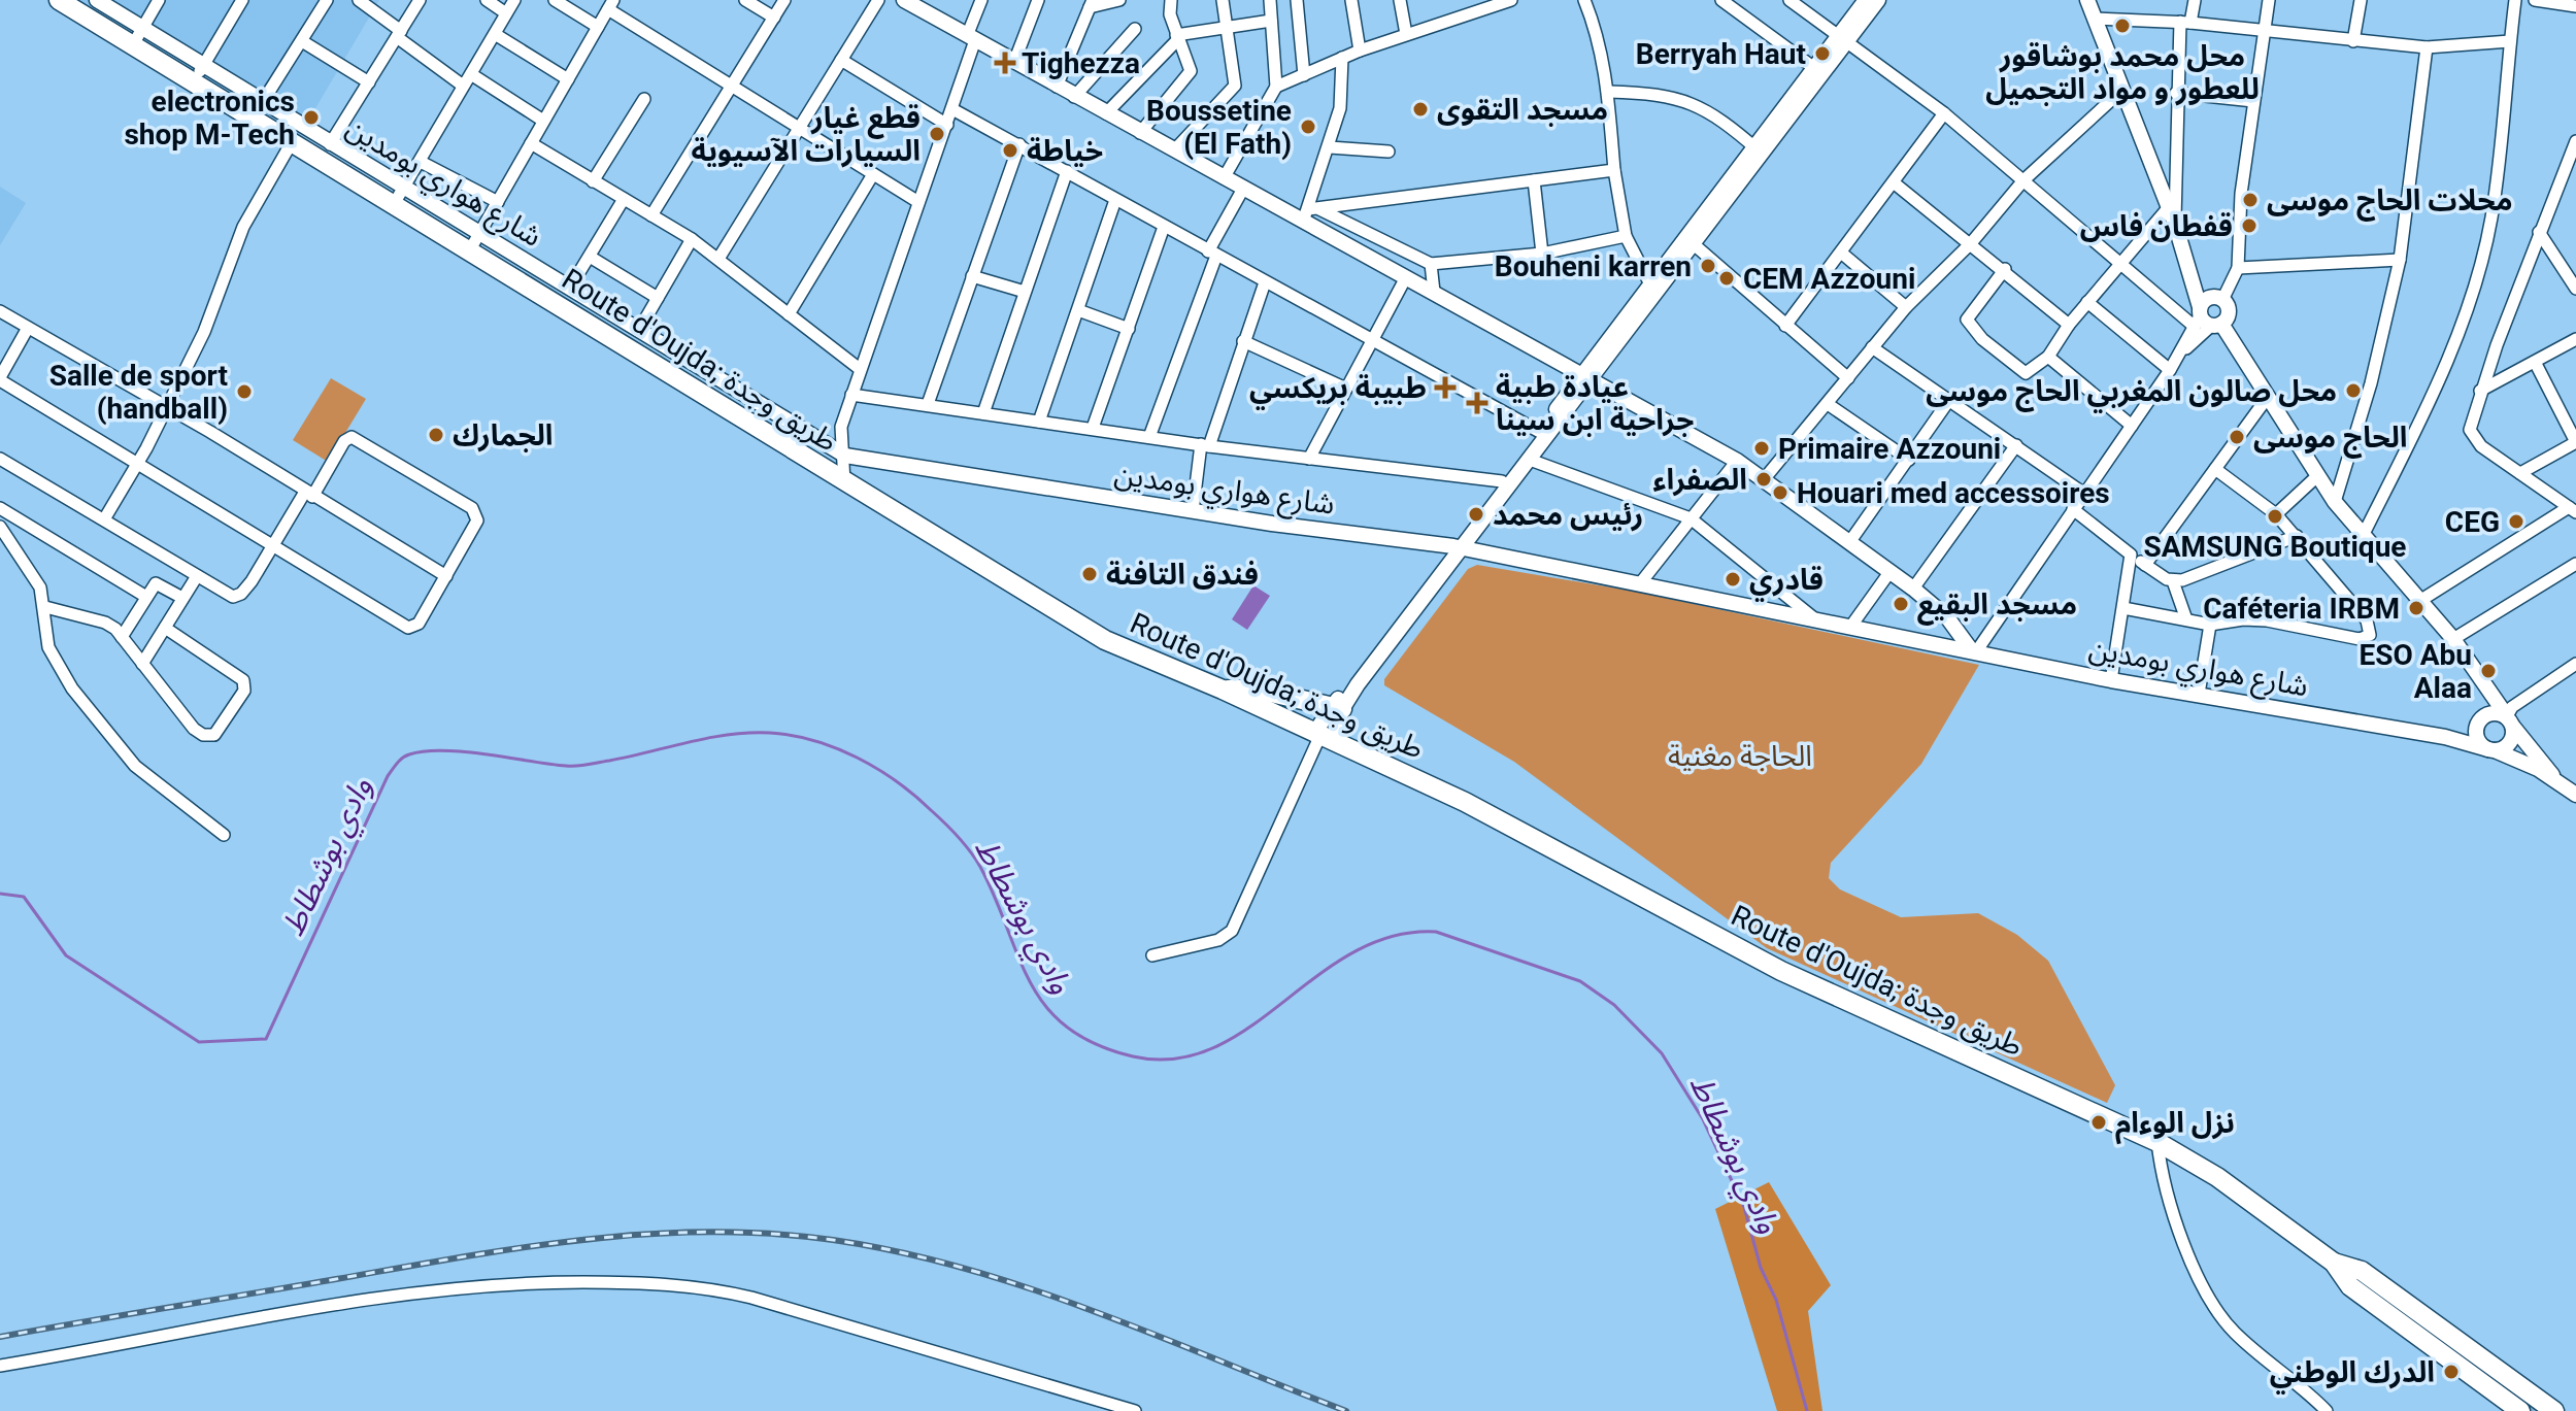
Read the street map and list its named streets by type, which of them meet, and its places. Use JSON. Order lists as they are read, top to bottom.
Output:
{
  "streets": {
    "main road": ["Route d'Oujda; طريق وجدة"],
    "street": ["شارع هواري بومدين"]
  },
  "crossings": [
    ["شارع هواري بومدين", "Route d'Oujda; طريق وجدة"]
  ],
  "water": ["وادي بوشطاط"],
  "parks": ["الحاجة مغنية"],
  "places": {
    "other": [
      "محل محمد بوشاقور للعطور و مواد التجميل",
      "Berryah Haut",
      "مسجد التقوى",
      "electronics shop M-Tech",
      "Boussetine (El Fath)",
      "قطع غيار السيارات الآسيوية",
      "خياطة",
      "محلات الحاج موسى",
      "قفطان فاس",
      "Bouheni karren",
      "CEM Azzouni",
      "محل صالون المغربي الحاج موسى",
      "Salle de sport (handball)",
      "الجمارك",
      "الحاج موسى",
      "Primaire Azzouni",
      "الصفراء",
      "Houari med accessoires",
      "رئيس محمد",
      "SAMSUNG Boutique",
      "CEG",
      "فندق التافنة",
      "قادري",
      "مسجد البقيع",
      "Caféteria IRBM",
      "ESO Abu Alaa",
      "نزل الوءام",
      "الدرك الوطني"
    ],
    "health": ["Tighezza", "طبيبة بريكسي", "عيادة طبية جراحية ابن سينا"]
  }
}
